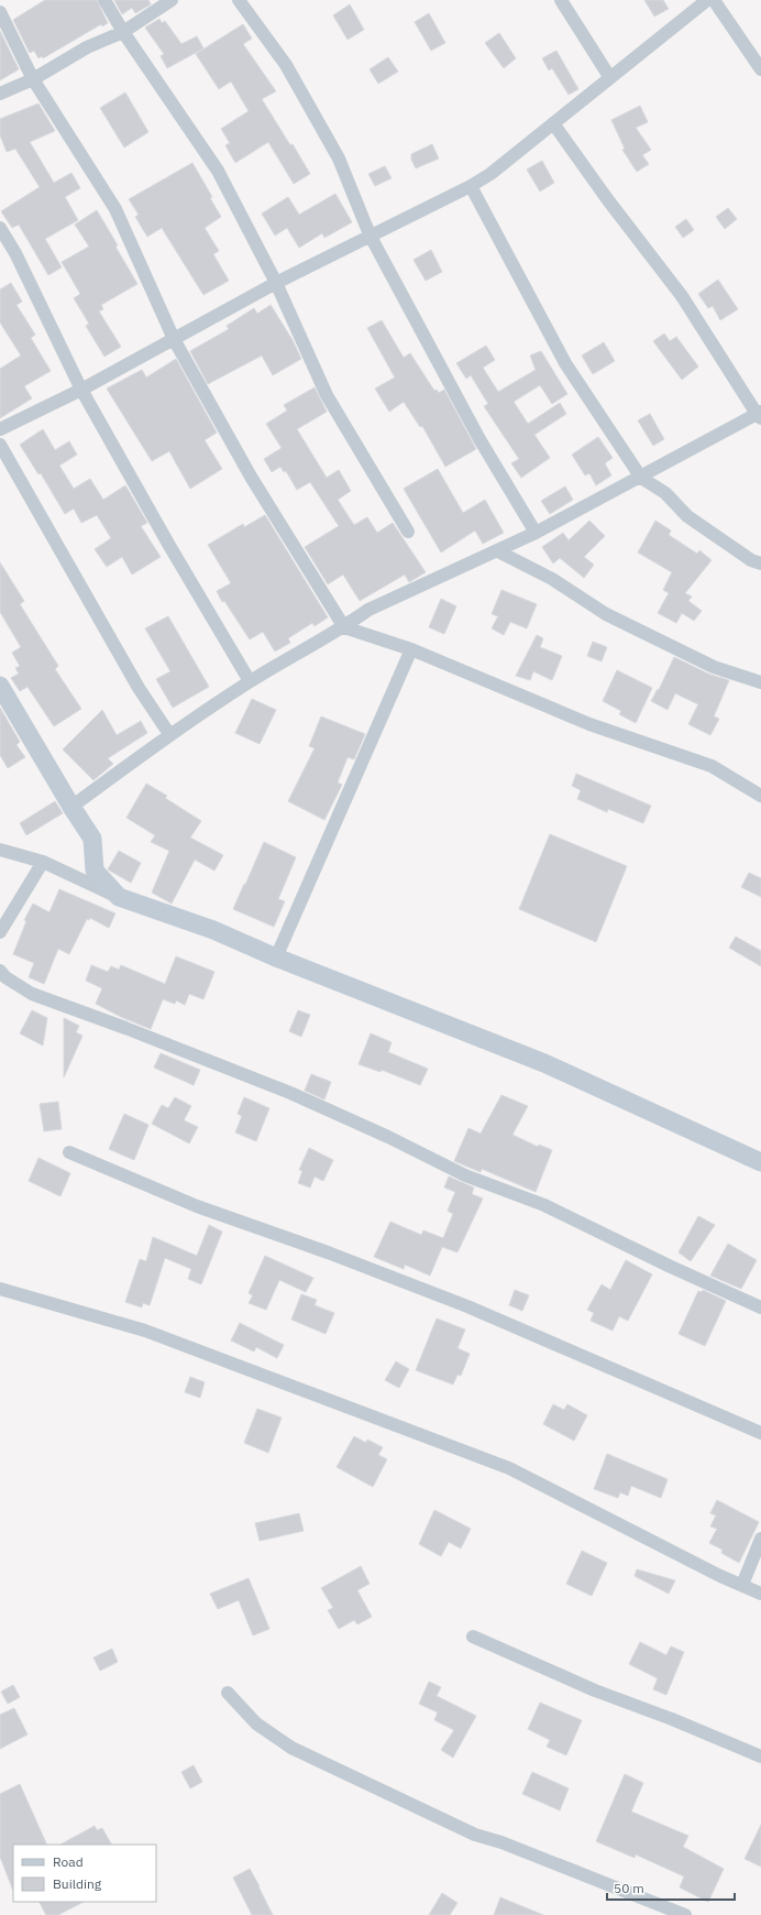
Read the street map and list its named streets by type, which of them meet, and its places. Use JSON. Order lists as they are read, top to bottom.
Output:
{
  "legend": ["Road", "Building"],
  "scale_bar": "50 m"
}
